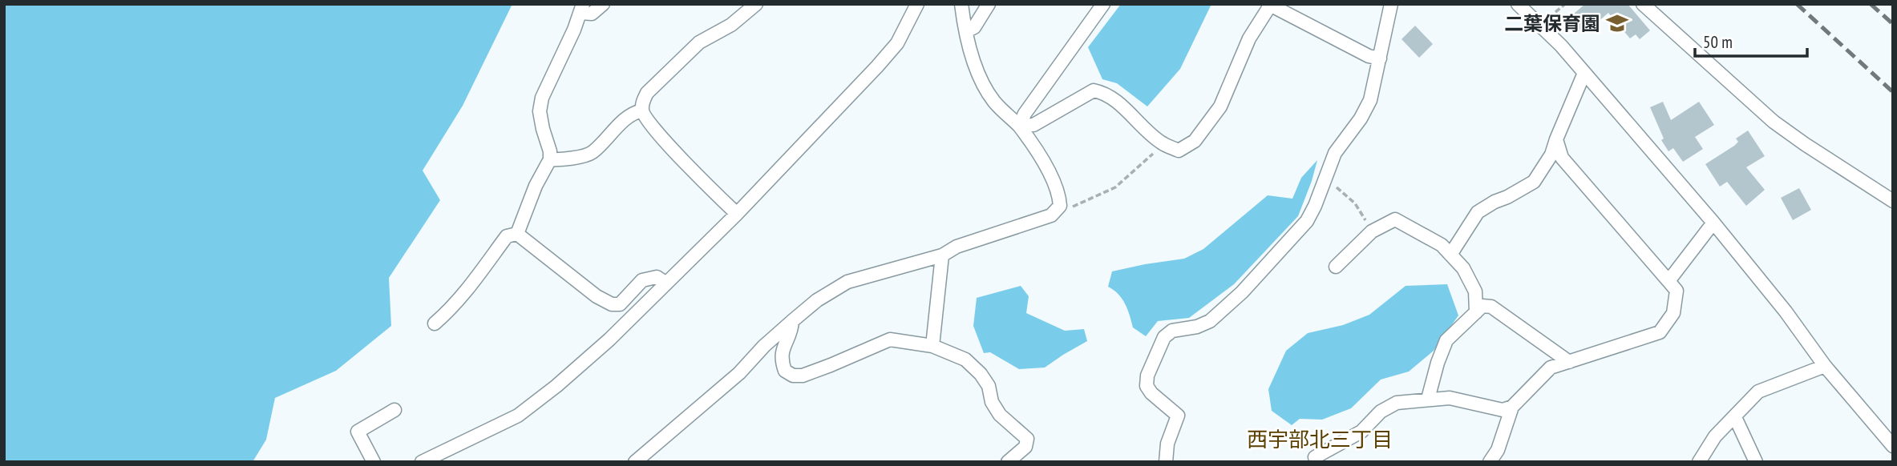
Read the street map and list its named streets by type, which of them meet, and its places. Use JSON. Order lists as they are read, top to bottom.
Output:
{
  "districts": ["西宇部北三丁目"],
  "places": {
    "school or university": ["二葉保育園"]
  },
  "scale_bar": "50 m"
}
